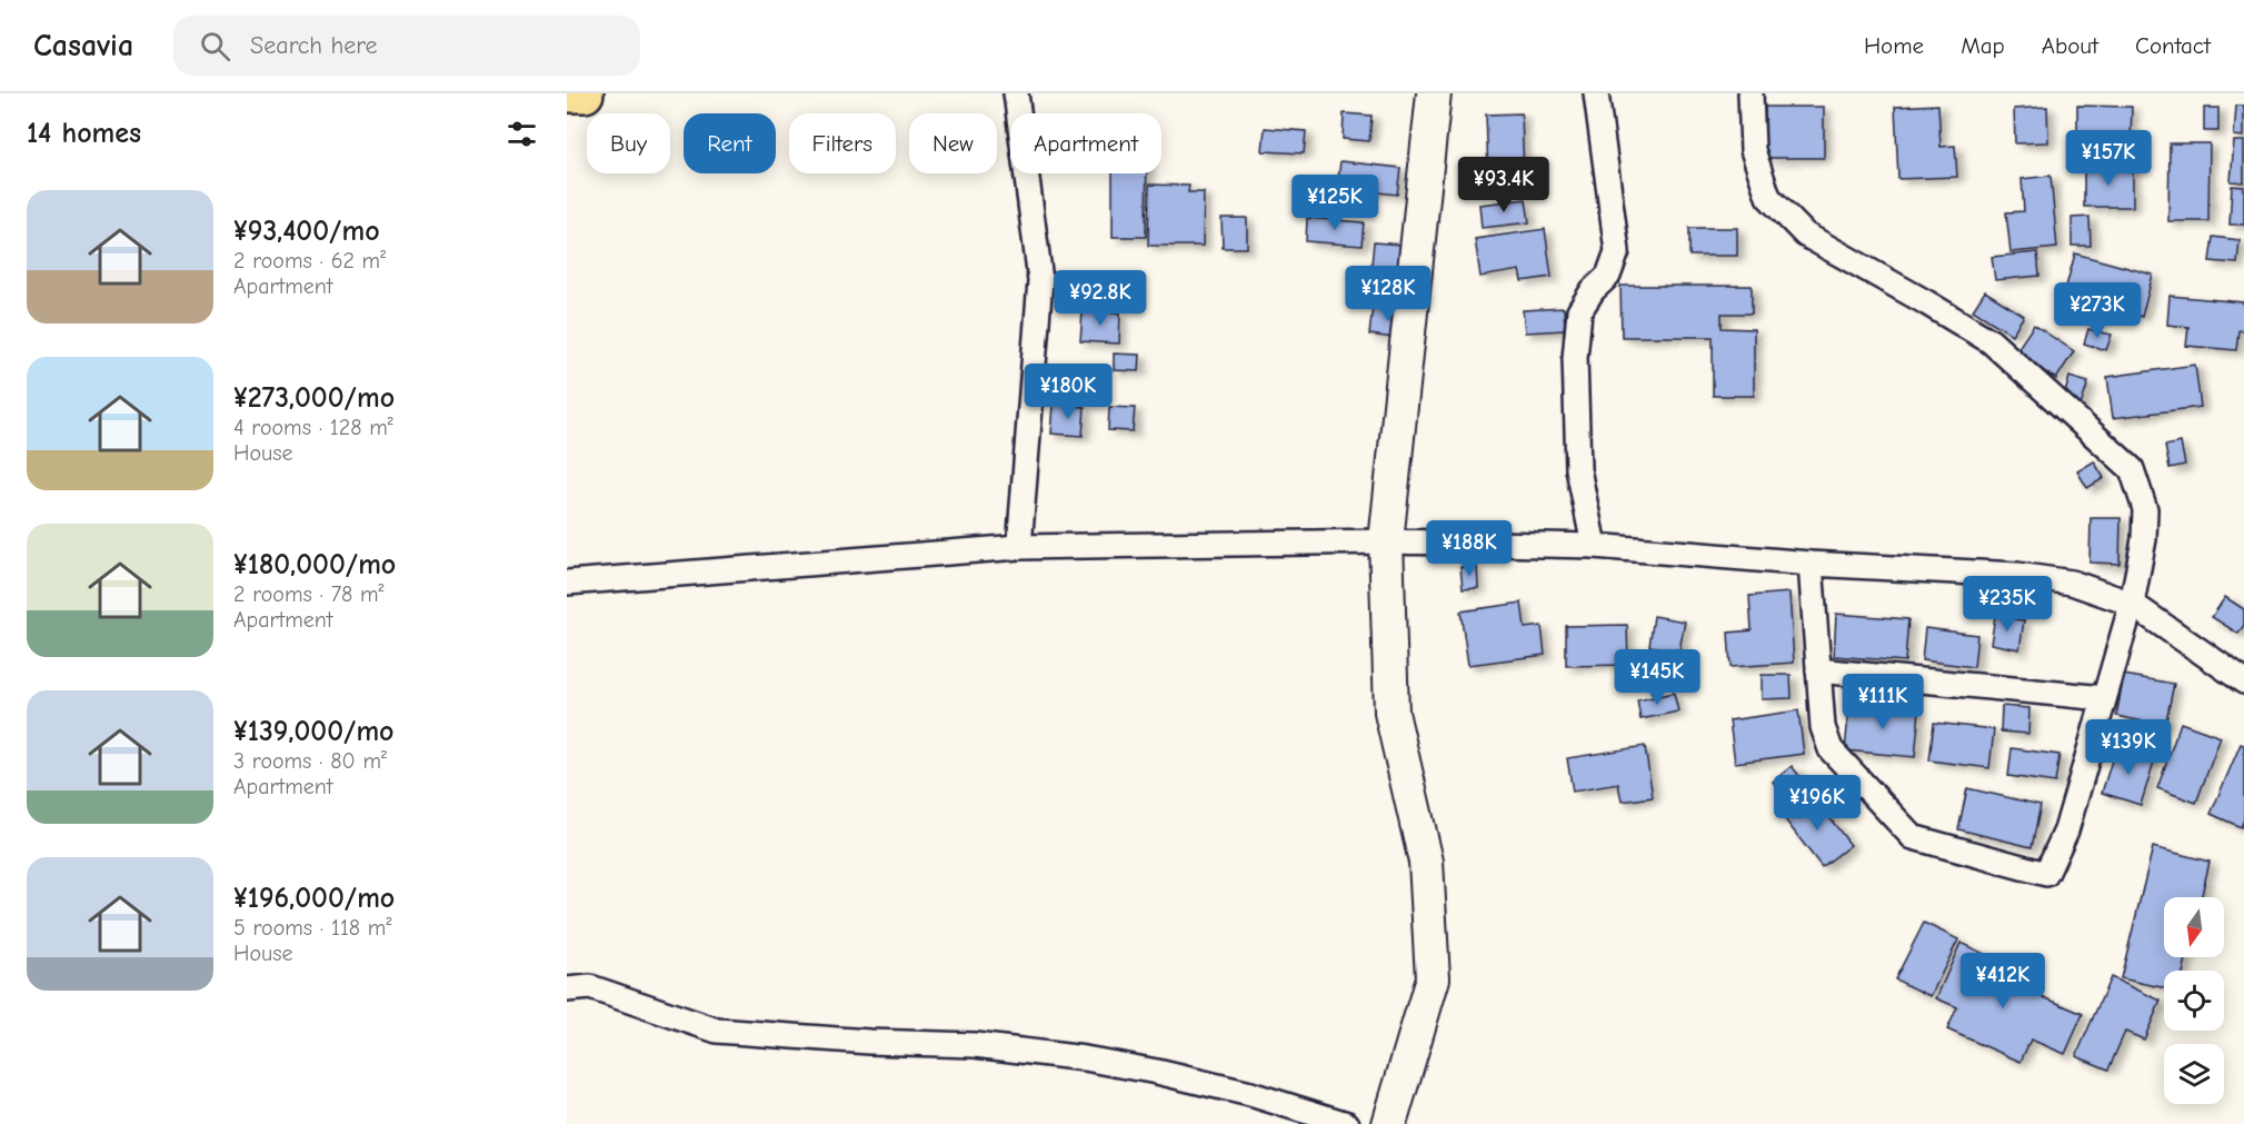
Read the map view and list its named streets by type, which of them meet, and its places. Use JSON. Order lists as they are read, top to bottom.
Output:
{
  "north": "bottom",
  "page": {
    "header": "Casavia",
    "search": "Search here",
    "nav": [
      "Home",
      "Map",
      "About",
      "Contact"
    ],
    "heading": "14 homes",
    "chip": [
      "Buy",
      "Rent",
      "Filters",
      "New",
      "Apartment"
    ],
    "price": [
      "¥157K",
      "¥93.4K",
      "¥125K",
      "¥128K",
      "¥92.8K",
      "¥273K",
      "¥180K",
      "¥188K",
      "¥235K",
      "¥145K",
      "¥111K",
      "¥139K",
      "¥196K",
      "¥412K"
    ],
    "list": [
      {
        "name": "¥93,400/mo",
        "note": "2 rooms · 62 m² · Apartment"
      },
      {
        "name": "¥273,000/mo",
        "note": "4 rooms · 128 m² · House"
      },
      {
        "name": "¥180,000/mo",
        "note": "2 rooms · 78 m² · Apartment"
      },
      {
        "name": "¥139,000/mo",
        "note": "3 rooms · 80 m² · Apartment"
      },
      {
        "name": "¥196,000/mo",
        "note": "5 rooms · 118 m² · House"
      }
    ]
  }
}
